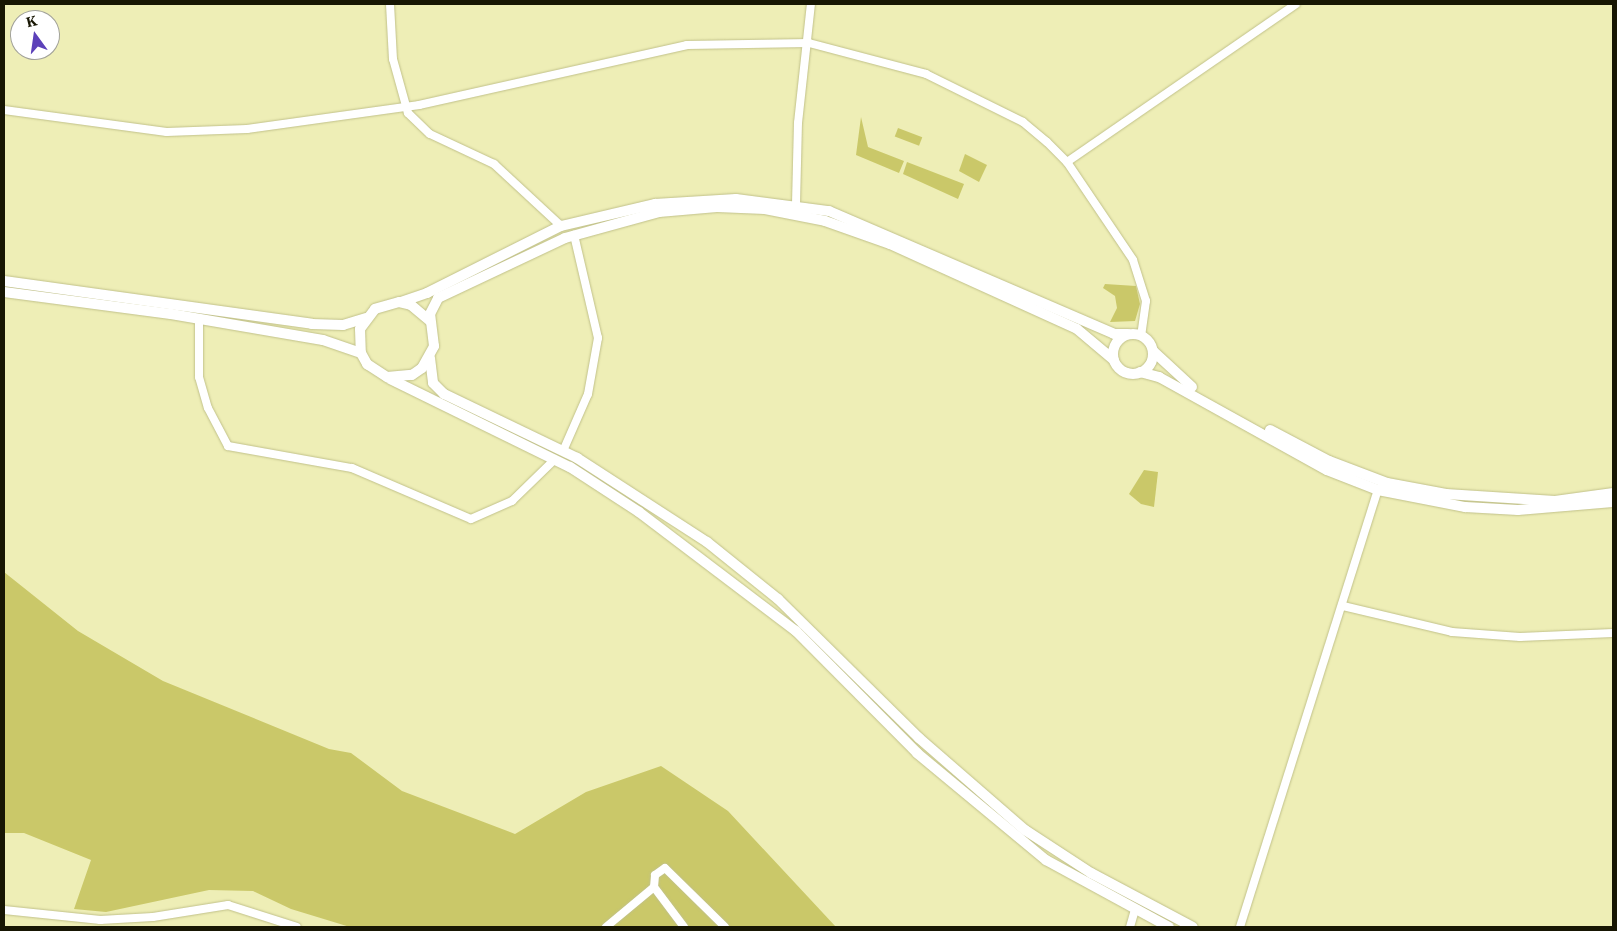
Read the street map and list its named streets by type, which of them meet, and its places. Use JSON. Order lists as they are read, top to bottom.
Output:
{
  "north": "top"
}
